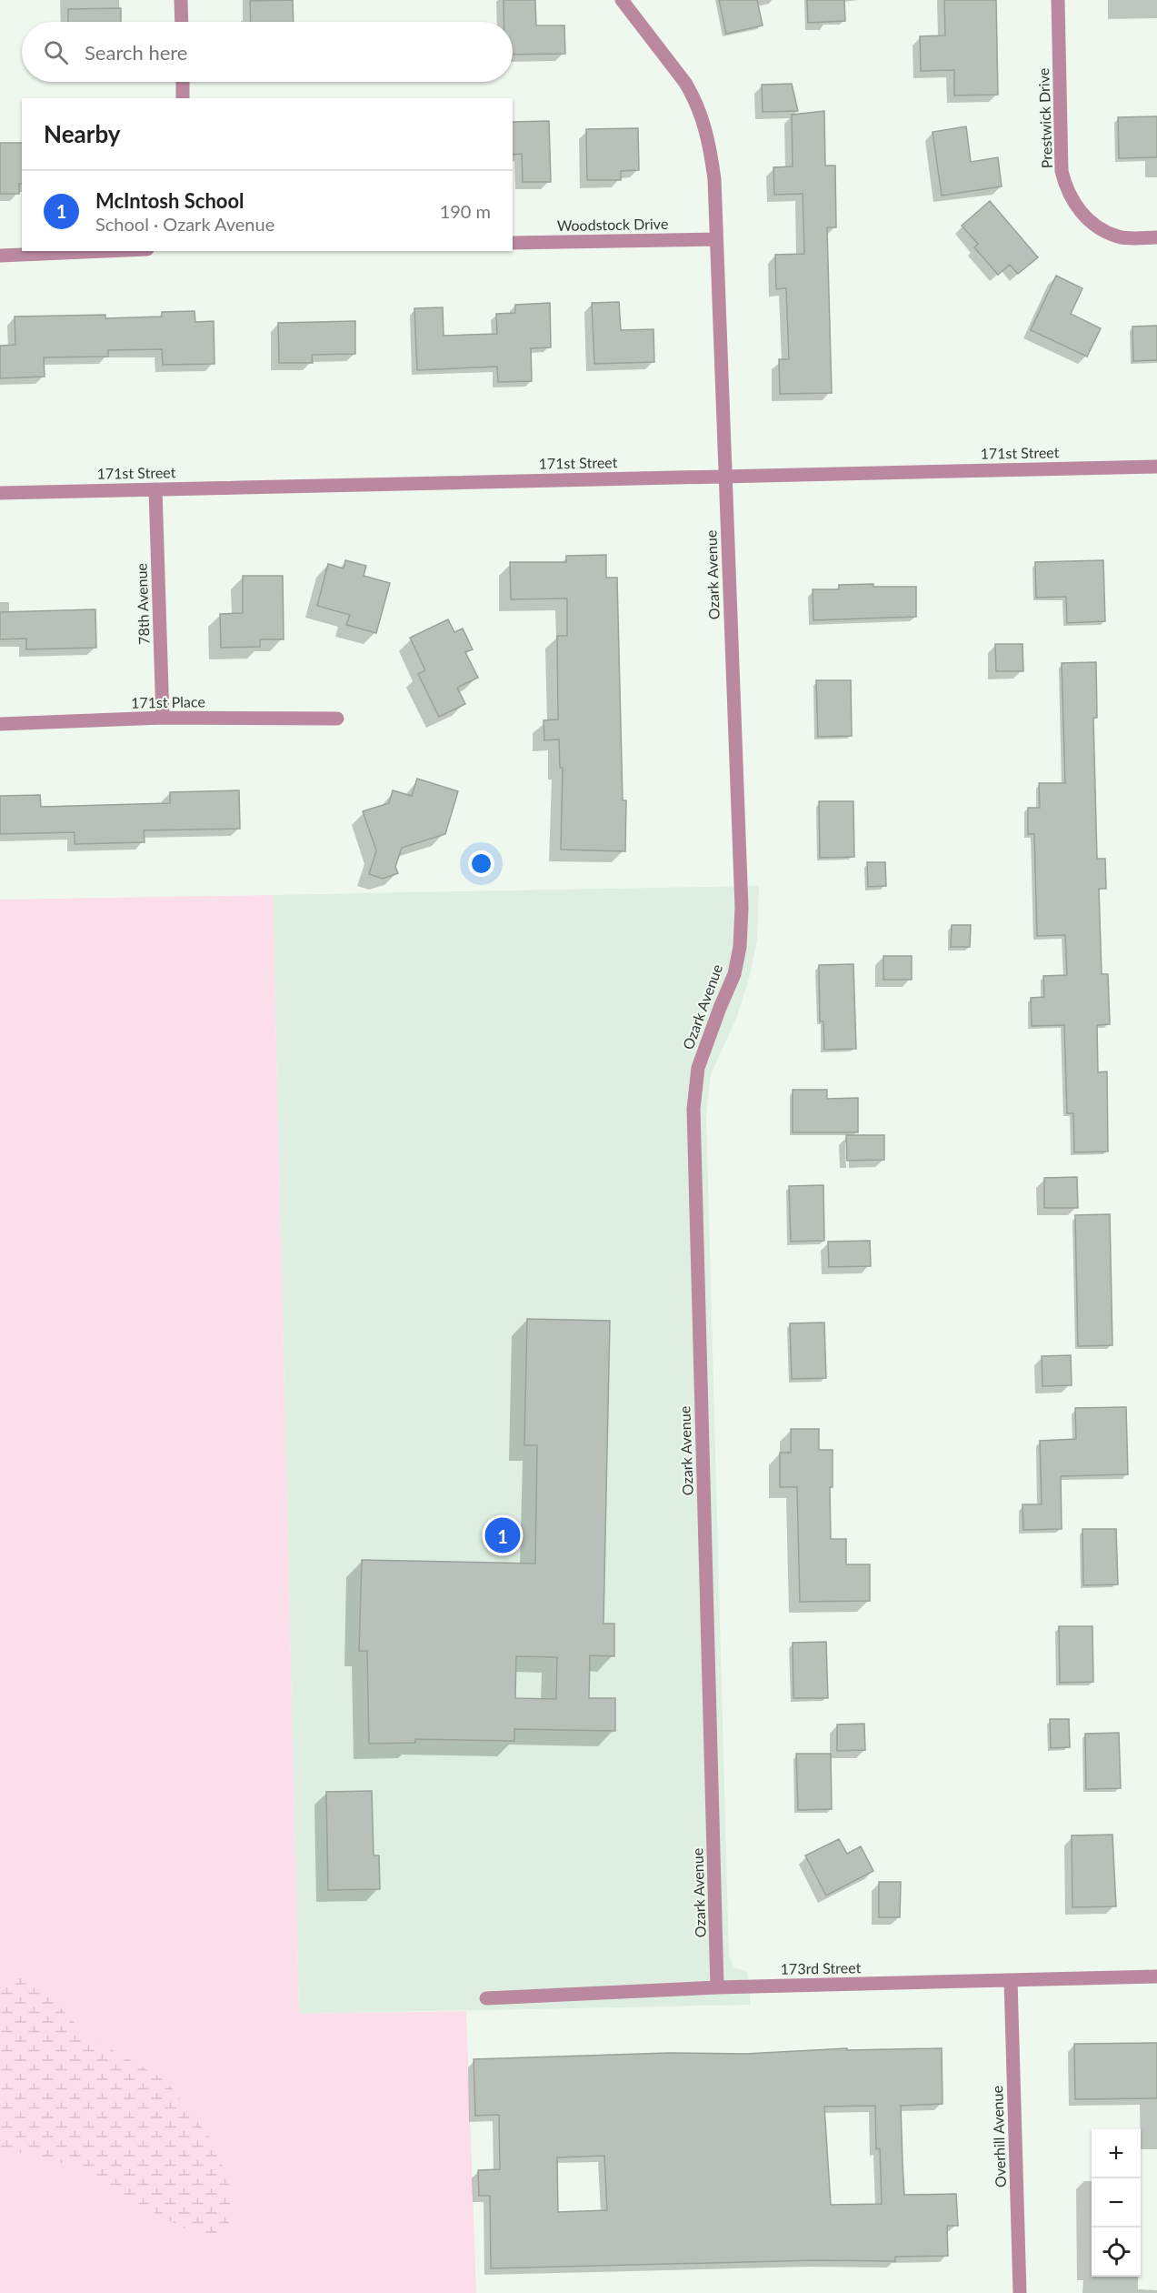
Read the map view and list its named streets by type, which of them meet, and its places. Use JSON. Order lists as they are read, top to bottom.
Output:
{
  "streets": {
    "street": [
      "Prestwick Drive",
      "Woodstock Drive",
      "171st Street",
      "Ozark Avenue",
      "78th Avenue",
      "171st Place",
      "173rd Street",
      "Overhill Avenue"
    ]
  },
  "crossings": [
    ["Woodstock Drive", "Ozark Avenue"],
    ["171st Street", "Ozark Avenue"],
    ["171st Street", "78th Avenue"],
    ["Ozark Avenue", "173rd Street"],
    ["78th Avenue", "171st Place"],
    ["173rd Street", "Overhill Avenue"]
  ],
  "page": {
    "search": "Search here",
    "heading": "Nearby",
    "list": [
      {
        "mark": "1",
        "name": "McIntosh School",
        "note": "School · Ozark Avenue",
        "value": "190 m"
      }
    ],
    "pins": "1",
    "map_buttons": ["+", "−"]
  }
}
